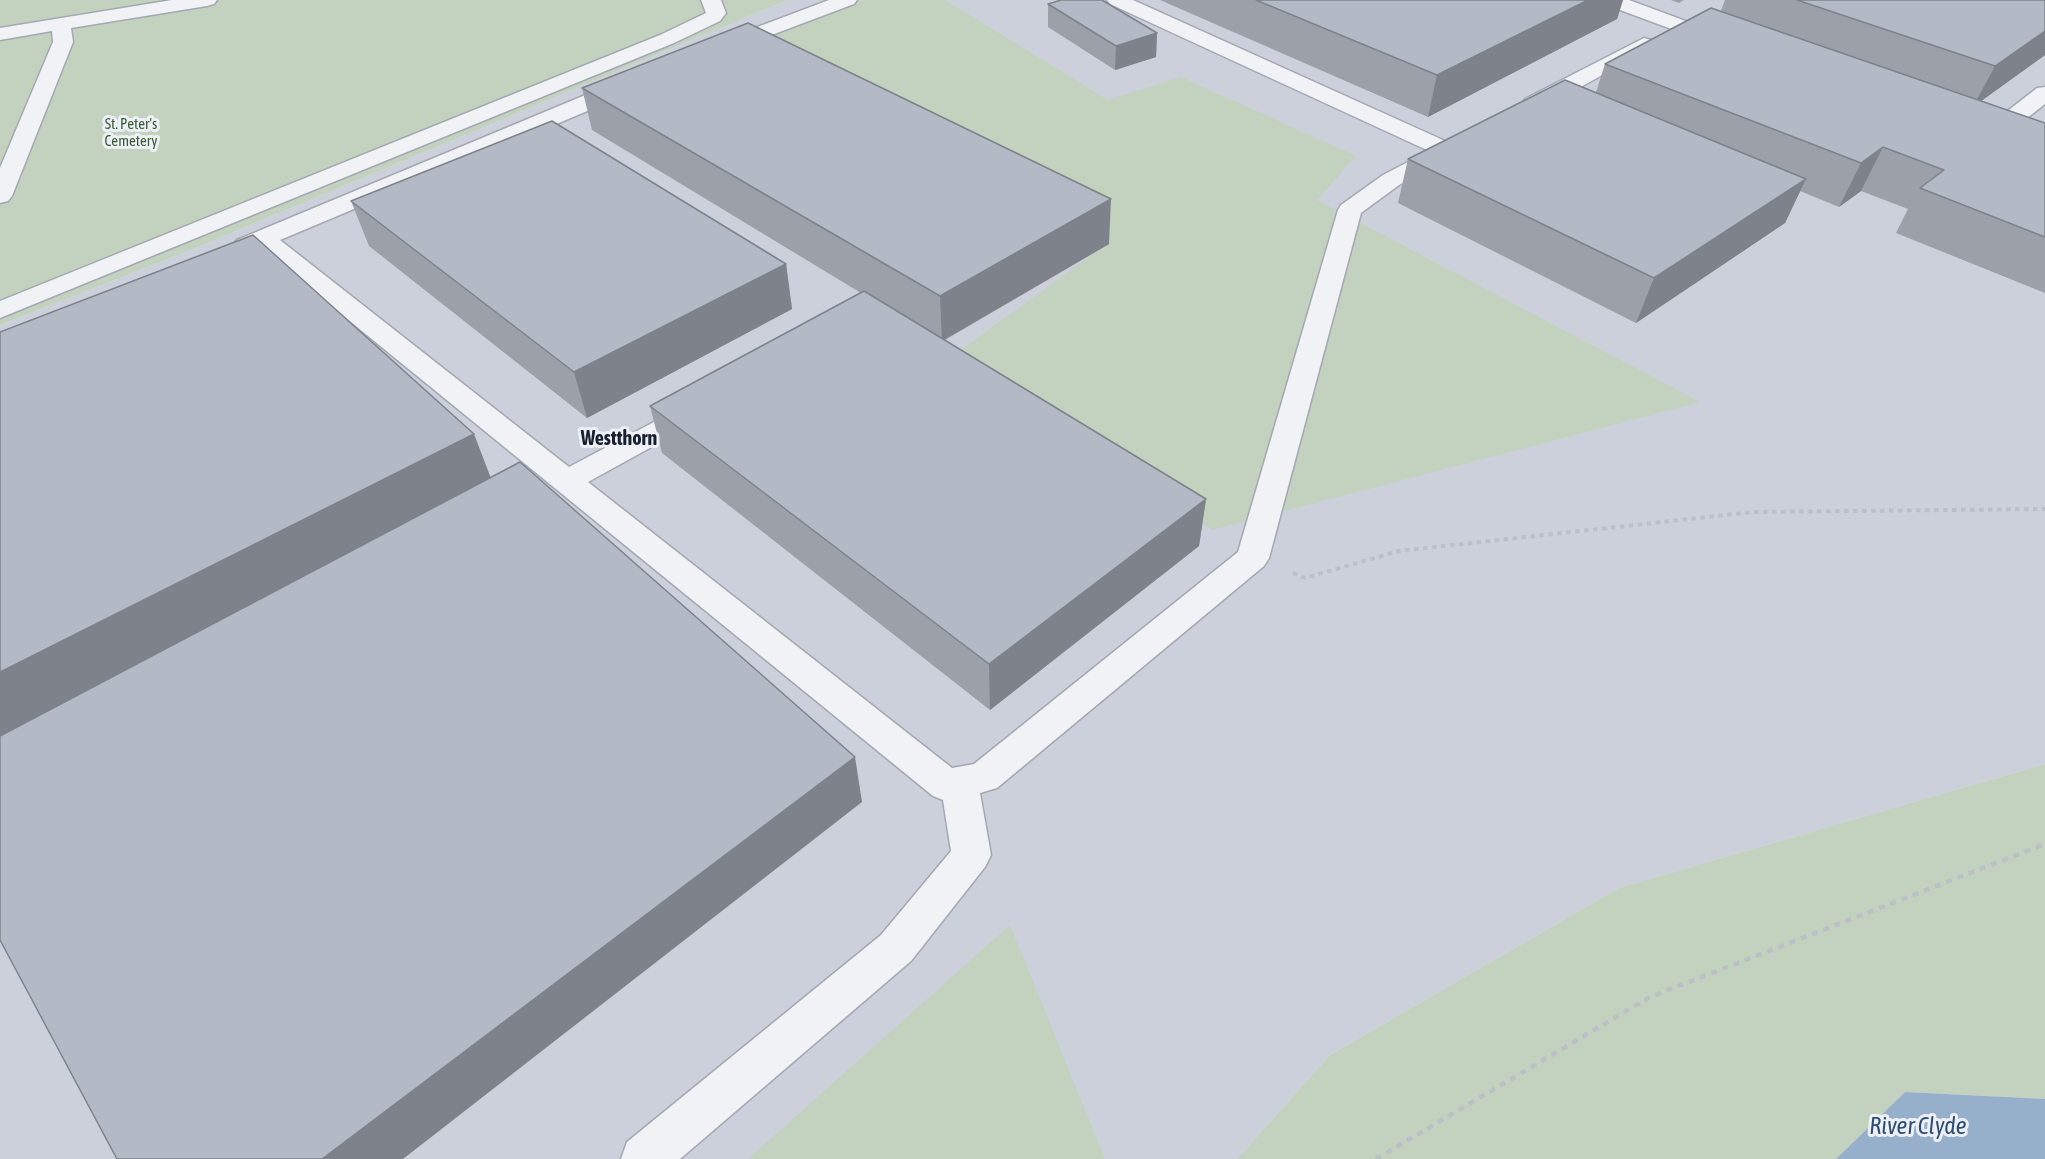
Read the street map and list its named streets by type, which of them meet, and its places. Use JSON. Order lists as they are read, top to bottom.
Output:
{
  "districts": ["Westthorn"],
  "water": ["River Clyde"],
  "parks": ["St. Peter's Cemetery"]
}
